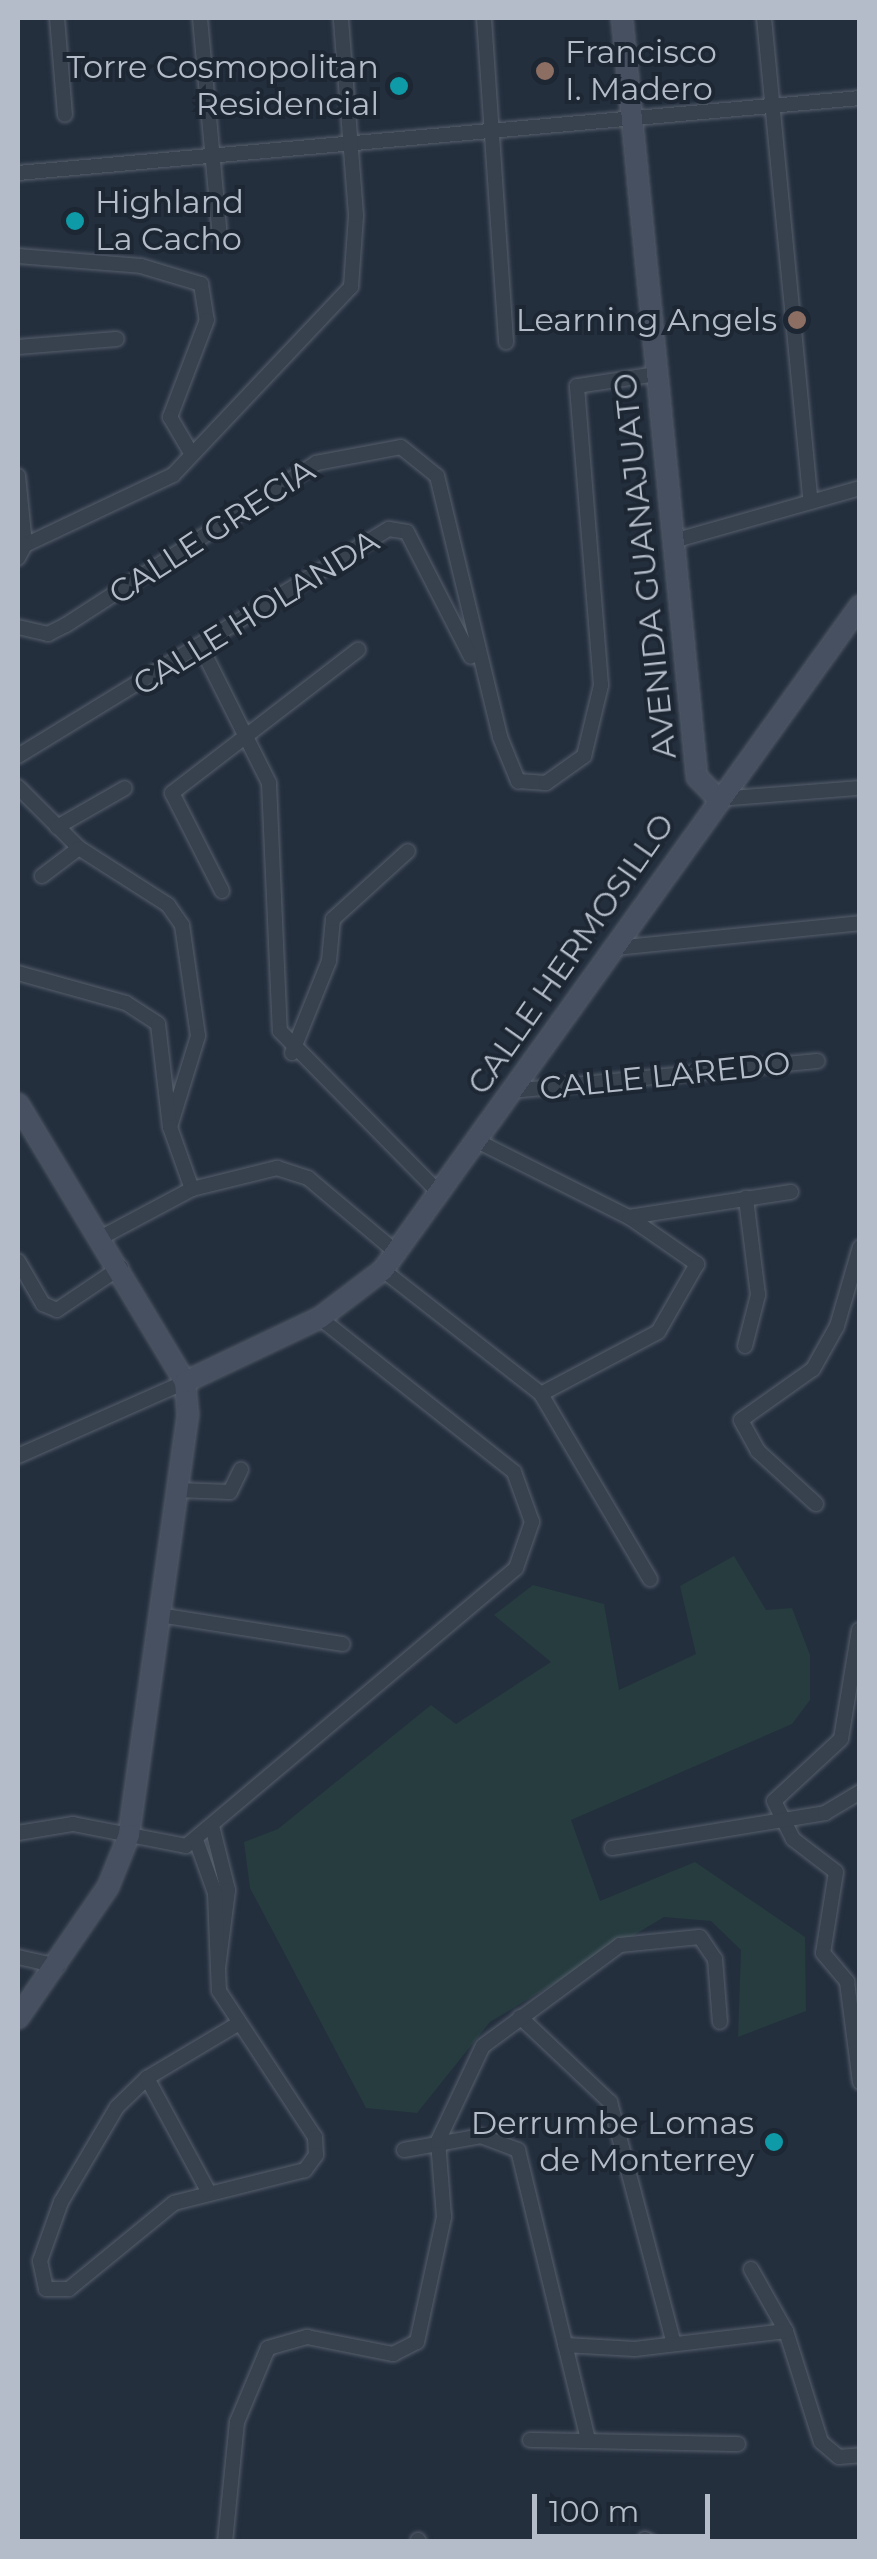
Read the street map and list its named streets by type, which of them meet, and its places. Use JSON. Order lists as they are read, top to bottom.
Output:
{
  "streets": {
    "street": [
      "CALLE GRECIA",
      "AVENIDA GUANAJUATO",
      "CALLE HOLANDA",
      "CALLE HERMOSILLO",
      "CALLE LAREDO"
    ]
  },
  "crossings": [
    ["CALLE GRECIA", "CALLE HOLANDA"],
    ["AVENIDA GUANAJUATO", "CALLE HERMOSILLO"],
    ["CALLE HERMOSILLO", "CALLE LAREDO"]
  ],
  "places": [
    "Francisco I. Madero",
    "Torre Cosmopolitan Residencial",
    "Highland La Cacho",
    "Learning Angels",
    "Derrumbe Lomas de Monterrey"
  ],
  "scale_bar": "100 m"
}
